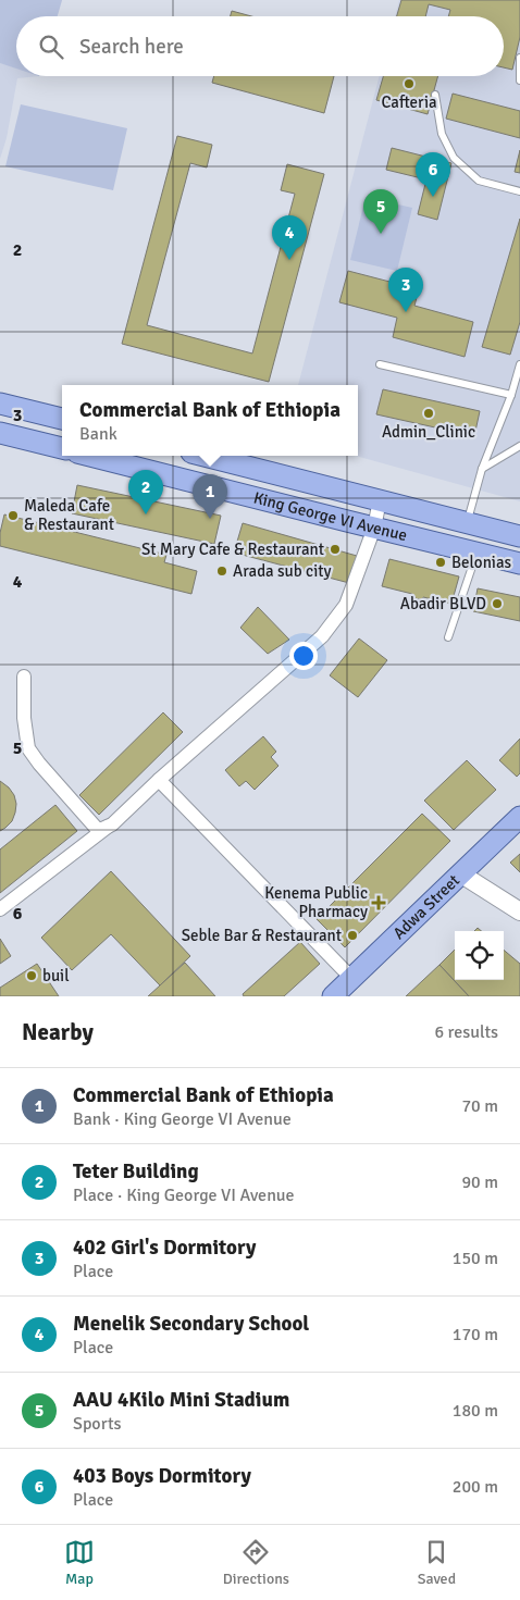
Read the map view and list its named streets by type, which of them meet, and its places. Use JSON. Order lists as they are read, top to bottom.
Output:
{
  "streets": {
    "main road": ["King George VI Avenue", "Adwa Street"]
  },
  "places": {
    "other": [
      "Cafteria",
      "Admin_Clinic",
      "Maleda Cafe & Restaurant",
      "St Mary Cafe & Restaurant",
      "Belonias",
      "Arada sub city",
      "Abadir BLVD",
      "Seble Bar & Restaurant",
      "buil"
    ],
    "health": ["Kenema Public Pharmacy"]
  },
  "page": {
    "search": "Search here",
    "pins": [
      "6",
      "5",
      "4",
      "3",
      "2",
      "1"
    ],
    "popup": ["Commercial Bank of Ethiopia", "Bank"],
    "heading": ["Nearby", "6 results"],
    "list": [
      {
        "mark": "1",
        "name": "Commercial Bank of Ethiopia",
        "note": "Bank · King George VI Avenue",
        "value": "70 m"
      },
      {
        "mark": "2",
        "name": "Teter Building",
        "note": "Place · King George VI Avenue",
        "value": "90 m"
      },
      {
        "mark": "3",
        "name": "402 Girl's Dormitory",
        "note": "Place",
        "value": "150 m"
      },
      {
        "mark": "4",
        "name": "Menelik Secondary School",
        "note": "Place",
        "value": "170 m"
      },
      {
        "mark": "5",
        "name": "AAU 4Kilo Mini Stadium",
        "note": "Sports",
        "value": "180 m"
      },
      {
        "mark": "6",
        "name": "403 Boys Dormitory",
        "note": "Place",
        "value": "200 m"
      }
    ],
    "nav": ["Map", "Directions", "Saved"]
  },
  "grid": {
    "rows": [
      "2",
      "3",
      "4",
      "5",
      "6"
    ]
  }
}
